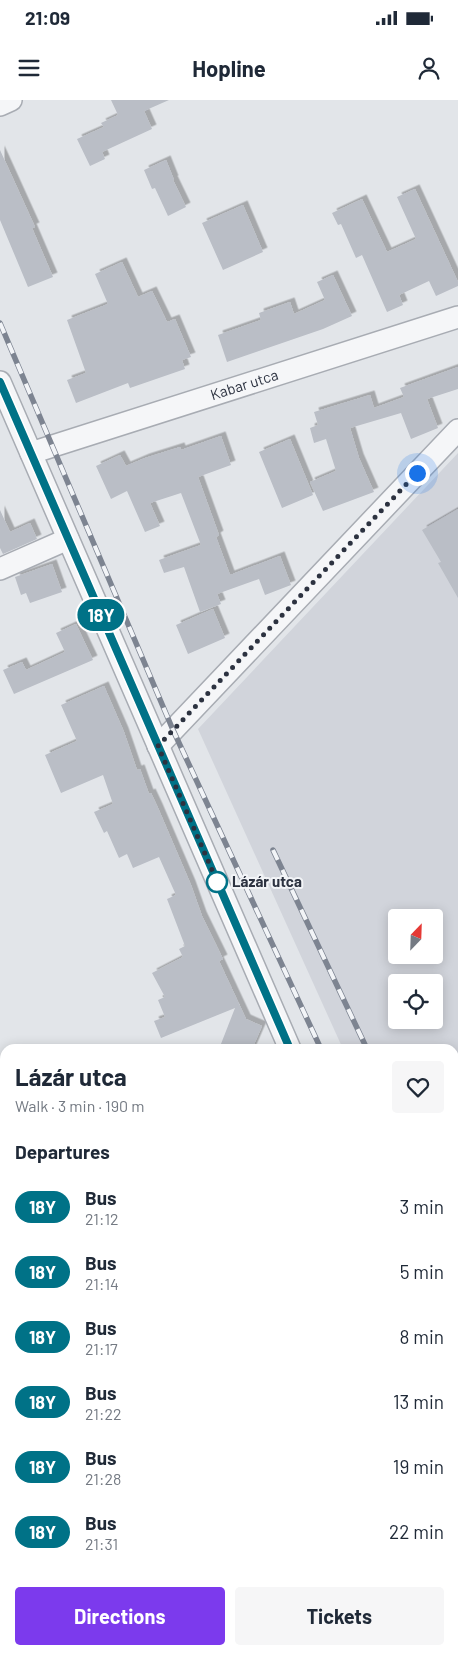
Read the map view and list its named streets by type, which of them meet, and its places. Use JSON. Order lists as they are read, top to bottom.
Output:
{
  "streets": {
    "street": ["Kabar utca"]
  },
  "places": ["Lázár utca"],
  "lines": ["bus line 18Y"],
  "north": "top right",
  "page": {
    "status": "21:09",
    "header": "Hopline",
    "on_map": "18Y",
    "heading": [
      ["Lázár utca", "Walk · 3 min · 190 m"],
      "Departures"
    ],
    "list": [
      {
        "mark": "18Y",
        "name": "Bus",
        "note": "21:12",
        "value": "3 min"
      },
      {
        "mark": "18Y",
        "name": "Bus",
        "note": "21:14",
        "value": "5 min"
      },
      {
        "mark": "18Y",
        "name": "Bus",
        "note": "21:17",
        "value": "8 min"
      },
      {
        "mark": "18Y",
        "name": "Bus",
        "note": "21:22",
        "value": "13 min"
      },
      {
        "mark": "18Y",
        "name": "Bus",
        "note": "21:28",
        "value": "19 min"
      },
      {
        "mark": "18Y",
        "name": "Bus",
        "note": "21:31",
        "value": "22 min"
      }
    ],
    "buttons": ["Directions", "Tickets"]
  }
}
